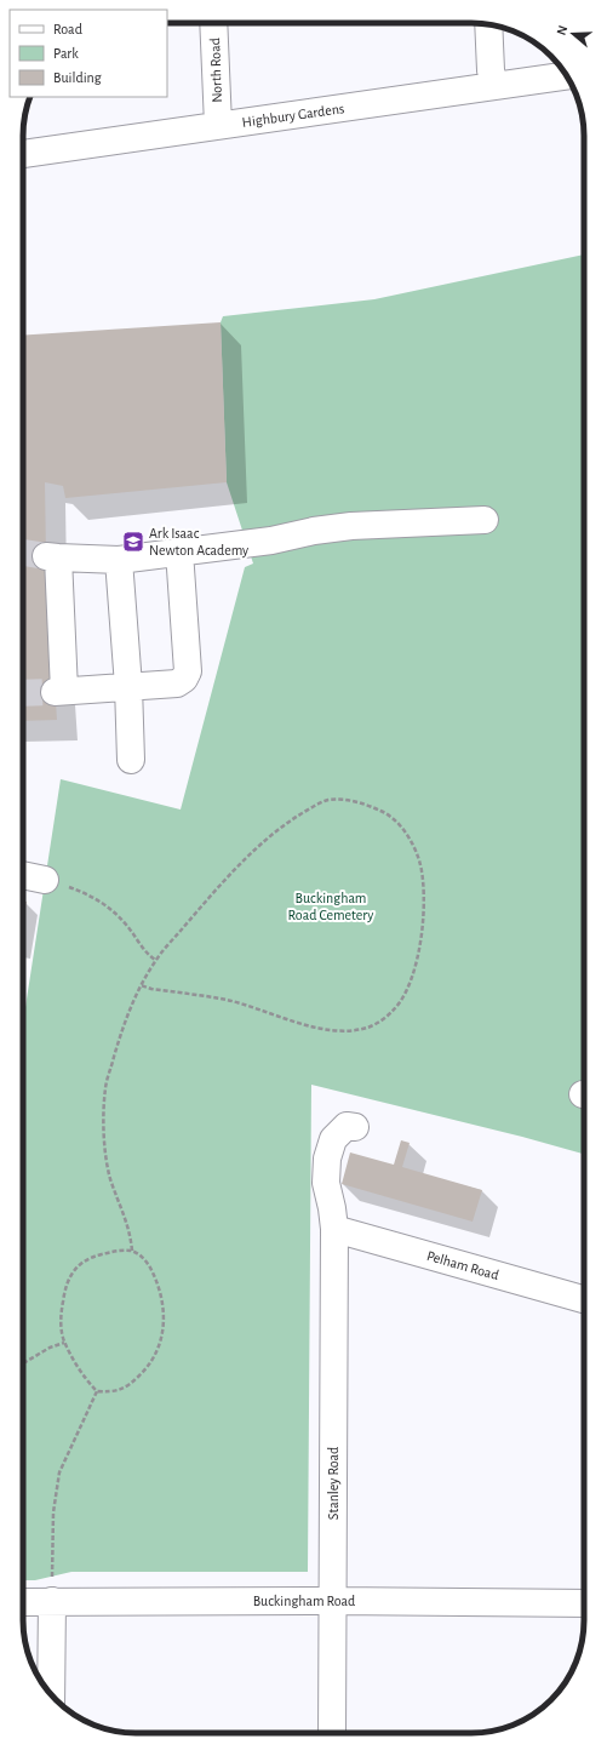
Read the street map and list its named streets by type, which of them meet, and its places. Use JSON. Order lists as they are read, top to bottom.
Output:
{
  "streets": {
    "street": [
      "North Road",
      "Highbury Gardens",
      "Pelham Road",
      "Stanley Road",
      "Buckingham Road"
    ]
  },
  "crossings": [
    ["North Road", "Highbury Gardens"],
    ["Pelham Road", "Stanley Road"],
    ["Stanley Road", "Buckingham Road"]
  ],
  "parks": ["Buckingham Road Cemetery"],
  "places": {
    "school or university": ["Ark Isaac Newton Academy"]
  },
  "legend": ["Road", "Park", "Building"],
  "north": "left"
}
